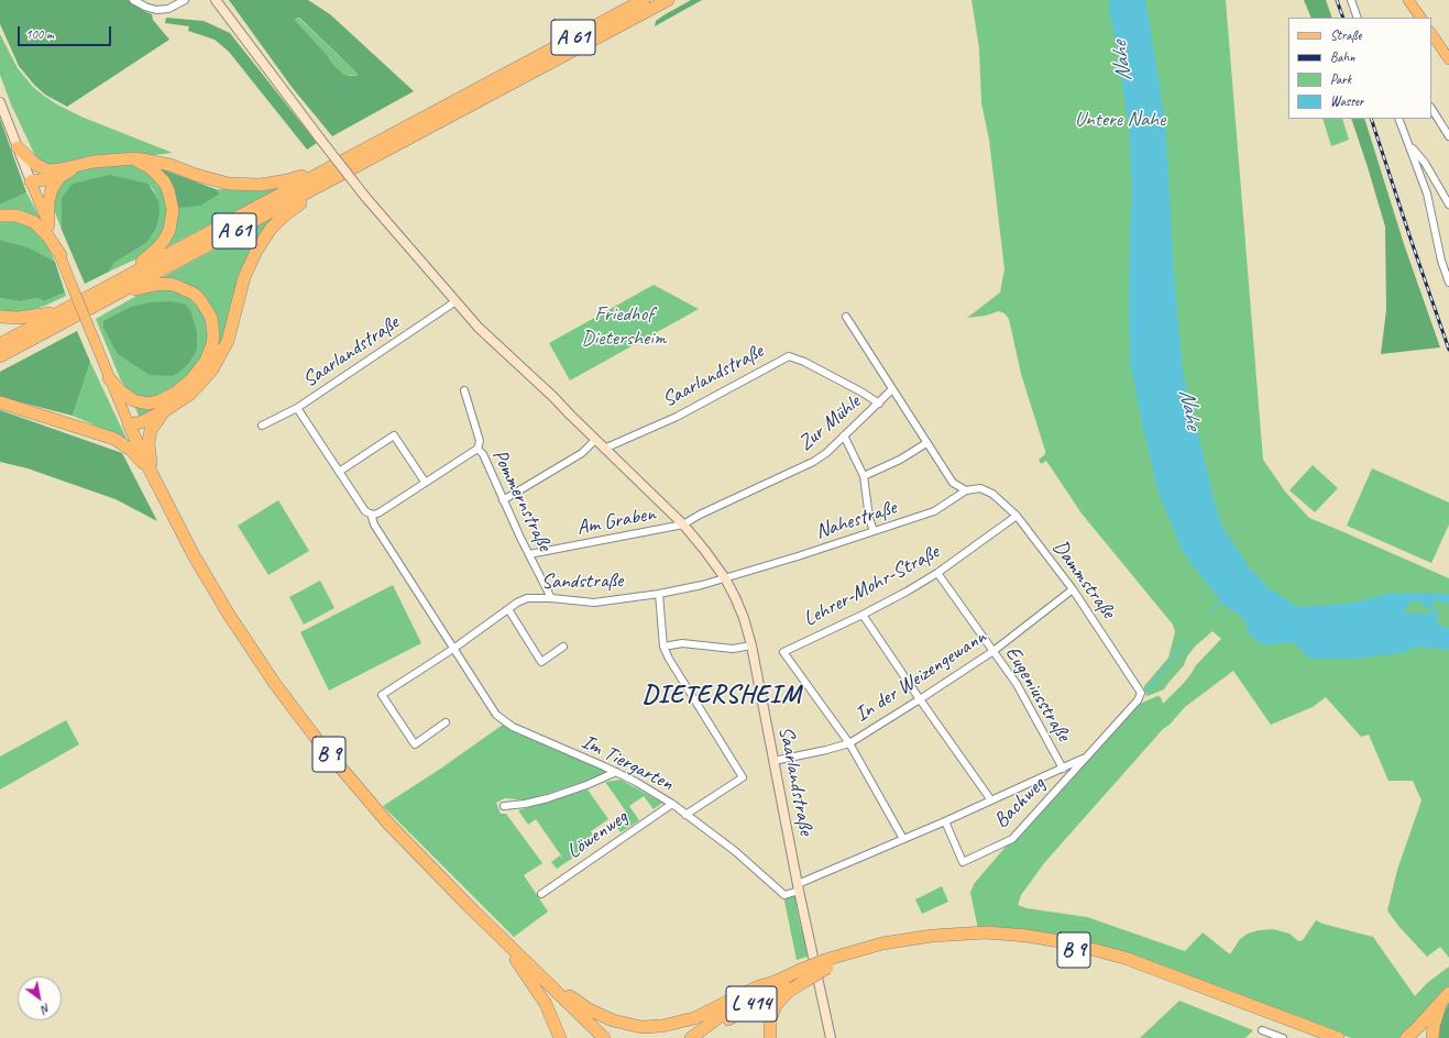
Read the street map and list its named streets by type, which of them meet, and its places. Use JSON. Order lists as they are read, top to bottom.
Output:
{
  "streets": {
    "highway": ["A 61", "B 9", "L 414"],
    "main road": ["Saarlandstraße"],
    "street": [
      "Zur Mühle",
      "Pommernstraße",
      "Nahestraße",
      "Am Graben",
      "Dammstraße",
      "Sandstraße",
      "Lehrer-Mohr-Straße",
      "In der Weizengewann",
      "Eugeniusstraße",
      "Im Tiergarten",
      "Bachweg",
      "Löwenweg"
    ]
  },
  "crossings": [
    ["Saarlandstraße", "Zur Mühle"],
    ["Saarlandstraße", "Nahestraße"],
    ["Saarlandstraße", "Am Graben"],
    ["Saarlandstraße", "Sandstraße"],
    ["Saarlandstraße", "In der Weizengewann"],
    ["Saarlandstraße", "Im Tiergarten"],
    ["Saarlandstraße", "Bachweg"],
    ["Zur Mühle", "Am Graben"],
    ["Pommernstraße", "Am Graben"],
    ["Pommernstraße", "Sandstraße"],
    ["Nahestraße", "Dammstraße"],
    ["Nahestraße", "Sandstraße"],
    ["Dammstraße", "Lehrer-Mohr-Straße"],
    ["Dammstraße", "In der Weizengewann"],
    ["Dammstraße", "Bachweg"],
    ["Sandstraße", "Im Tiergarten"],
    ["Lehrer-Mohr-Straße", "In der Weizengewann"],
    ["Lehrer-Mohr-Straße", "Eugeniusstraße"],
    ["In der Weizengewann", "Eugeniusstraße"],
    ["Eugeniusstraße", "Bachweg"],
    ["B 9", "L 414"],
    ["Im Tiergarten", "Bachweg"],
    ["Im Tiergarten", "Löwenweg"]
  ],
  "districts": ["DIETERSHEIM"],
  "water": ["Nahe"],
  "parks": ["Untere Nahe", "Friedhof Dietersheim"],
  "legend": [
    "Straße",
    "Bahn",
    "Park",
    "Wasser"
  ],
  "scale_bar": "100 m",
  "north": "bottom right"
}
